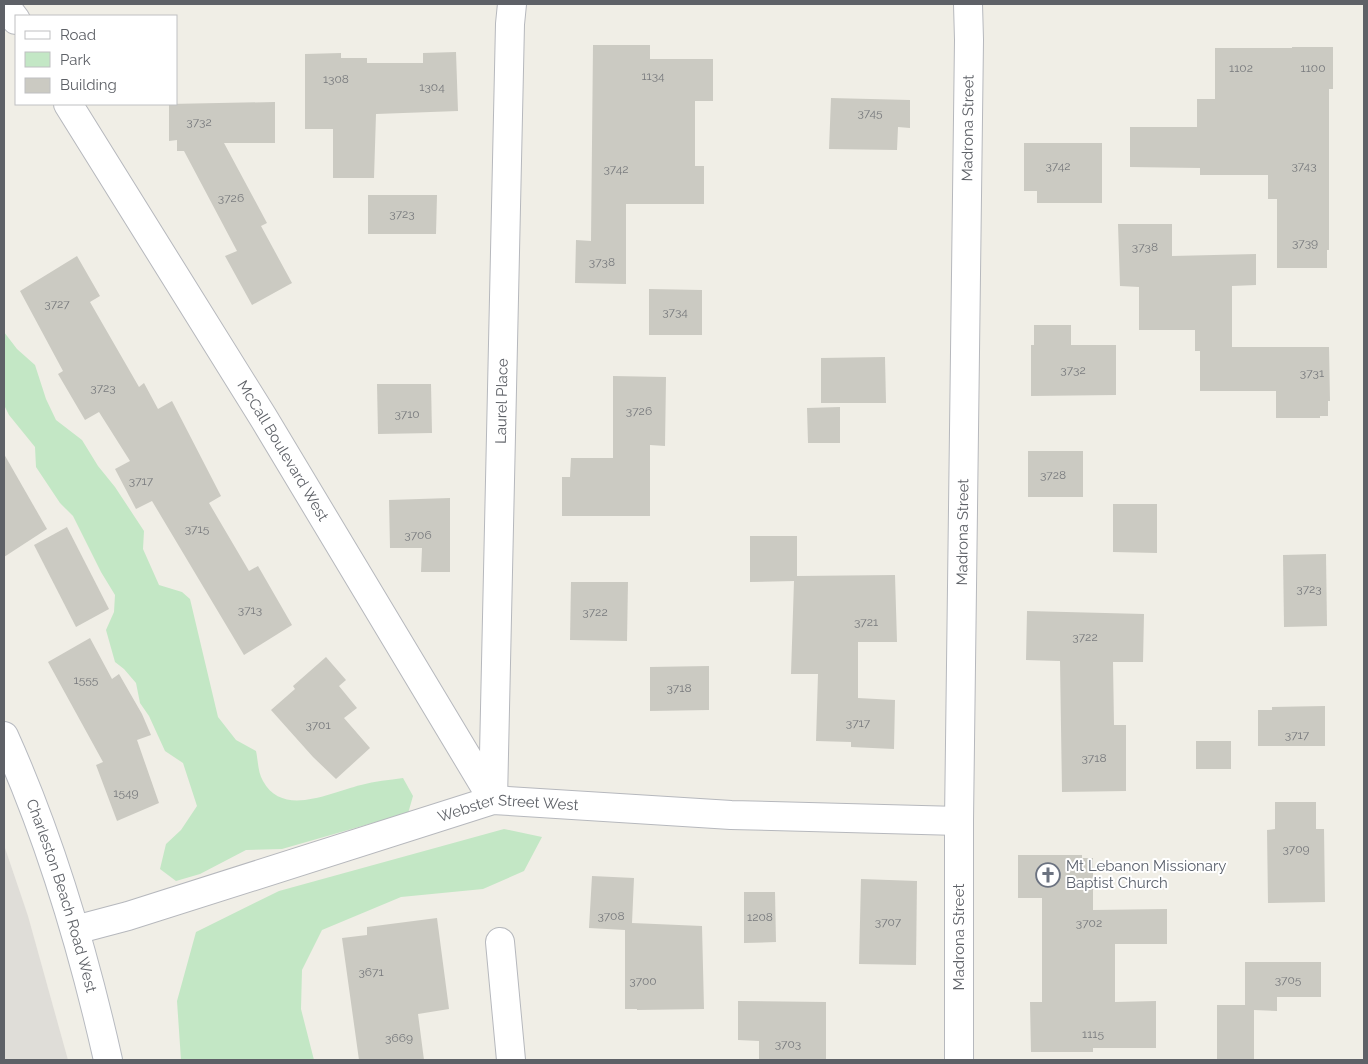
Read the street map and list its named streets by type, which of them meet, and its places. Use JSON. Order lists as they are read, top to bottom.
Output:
{
  "streets": {
    "street": [
      "Madrona Street",
      "Laurel Place",
      "McCall Boulevard West",
      "Webster Street West",
      "Charleston Beach Road West"
    ]
  },
  "crossings": [
    ["Madrona Street", "Webster Street West"],
    ["Laurel Place", "McCall Boulevard West"],
    ["Laurel Place", "Webster Street West"],
    ["McCall Boulevard West", "Webster Street West"],
    ["Webster Street West", "Charleston Beach Road West"]
  ],
  "places": {
    "church": ["Mt Lebanon Missionary Baptist Church"]
  },
  "house_numbers": [
    "1102",
    "1100",
    "1134",
    "1308",
    "1304",
    "3745",
    "3732",
    "3742",
    "3743",
    "3742",
    "3726",
    "3723",
    "3739",
    "3738",
    "3738",
    "3727",
    "3734",
    "3732",
    "3731",
    "3723",
    "3726",
    "3710",
    "3728",
    "3717",
    "3715",
    "3706",
    "3723",
    "3713",
    "3722",
    "3721",
    "3722",
    "1555",
    "3718",
    "3717",
    "3701",
    "3717",
    "3718",
    "1549",
    "3709",
    "3708",
    "1208",
    "3707",
    "3702",
    "3671",
    "3705",
    "3700",
    "1115",
    "3669",
    "3703"
  ],
  "legend": ["Road", "Park", "Building"]
}
